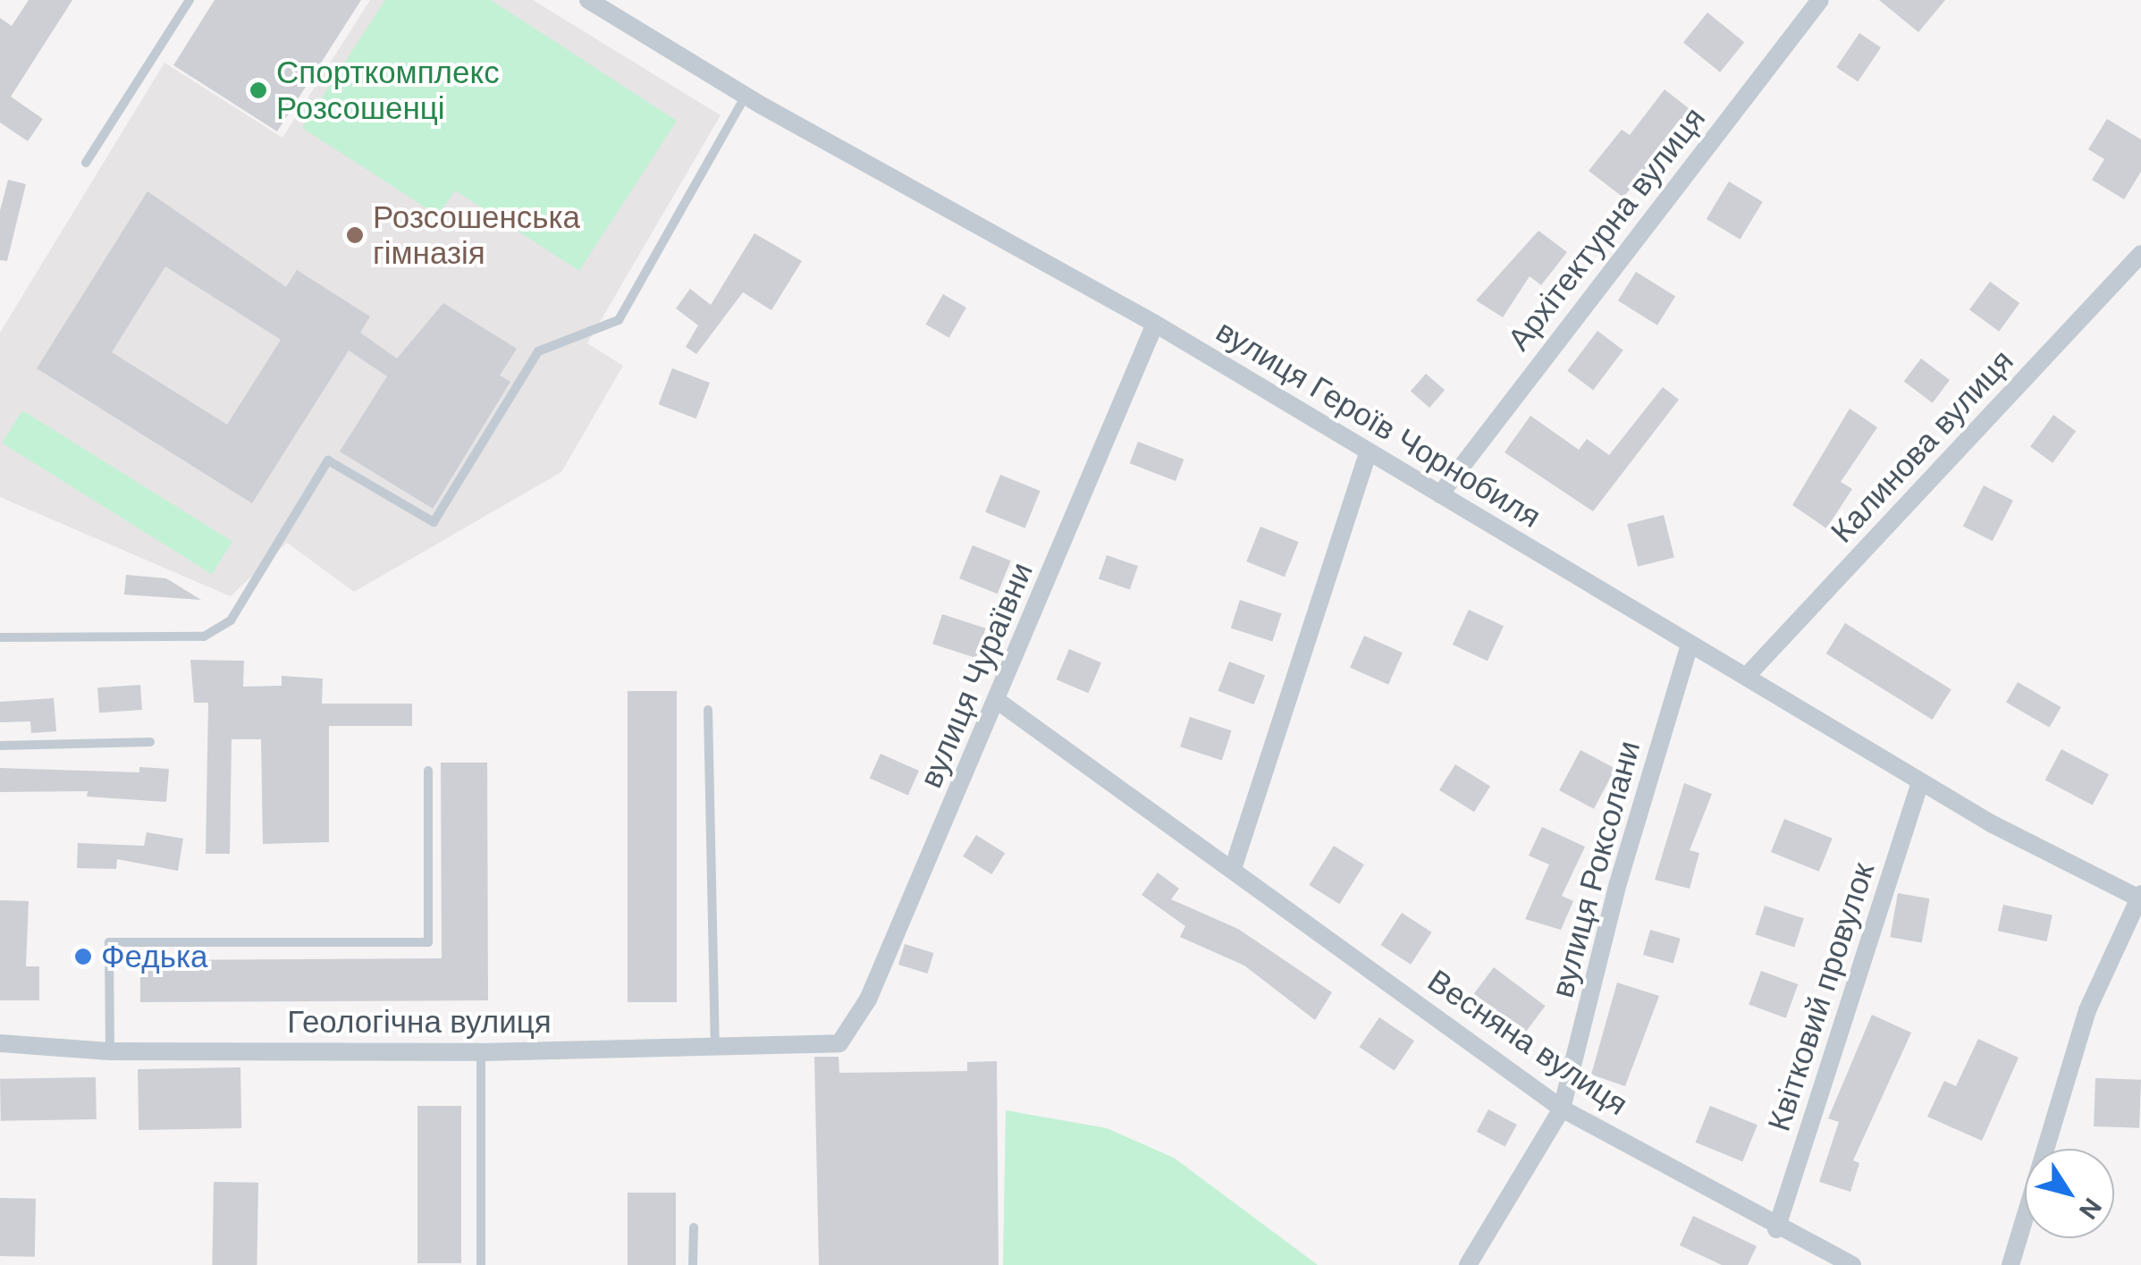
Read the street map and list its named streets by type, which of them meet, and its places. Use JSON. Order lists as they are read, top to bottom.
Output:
{
  "streets": {
    "street": [
      "Архітектурна вулиця",
      "вулиця Героїв Чорнобиля",
      "Калинова вулиця",
      "вулиця Чураївни",
      "вулиця Роксолани",
      "Квітковий провулок",
      "Геологічна вулиця",
      "Весняна вулиця"
    ]
  },
  "crossings": [
    ["Архітектурна вулиця", "вулиця Героїв Чорнобиля"],
    ["вулиця Героїв Чорнобиля", "Калинова вулиця"],
    ["вулиця Героїв Чорнобиля", "вулиця Чураївни"],
    ["вулиця Героїв Чорнобиля", "вулиця Роксолани"],
    ["вулиця Героїв Чорнобиля", "Квітковий провулок"],
    ["вулиця Чураївни", "Геологічна вулиця"],
    ["вулиця Чураївни", "Весняна вулиця"],
    ["вулиця Роксолани", "Весняна вулиця"],
    ["Квітковий провулок", "Весняна вулиця"]
  ],
  "places": ["Спорткомплекс Розсошенці", "Розсошенська гімназія", "Федька"],
  "north": "bottom right"
}
